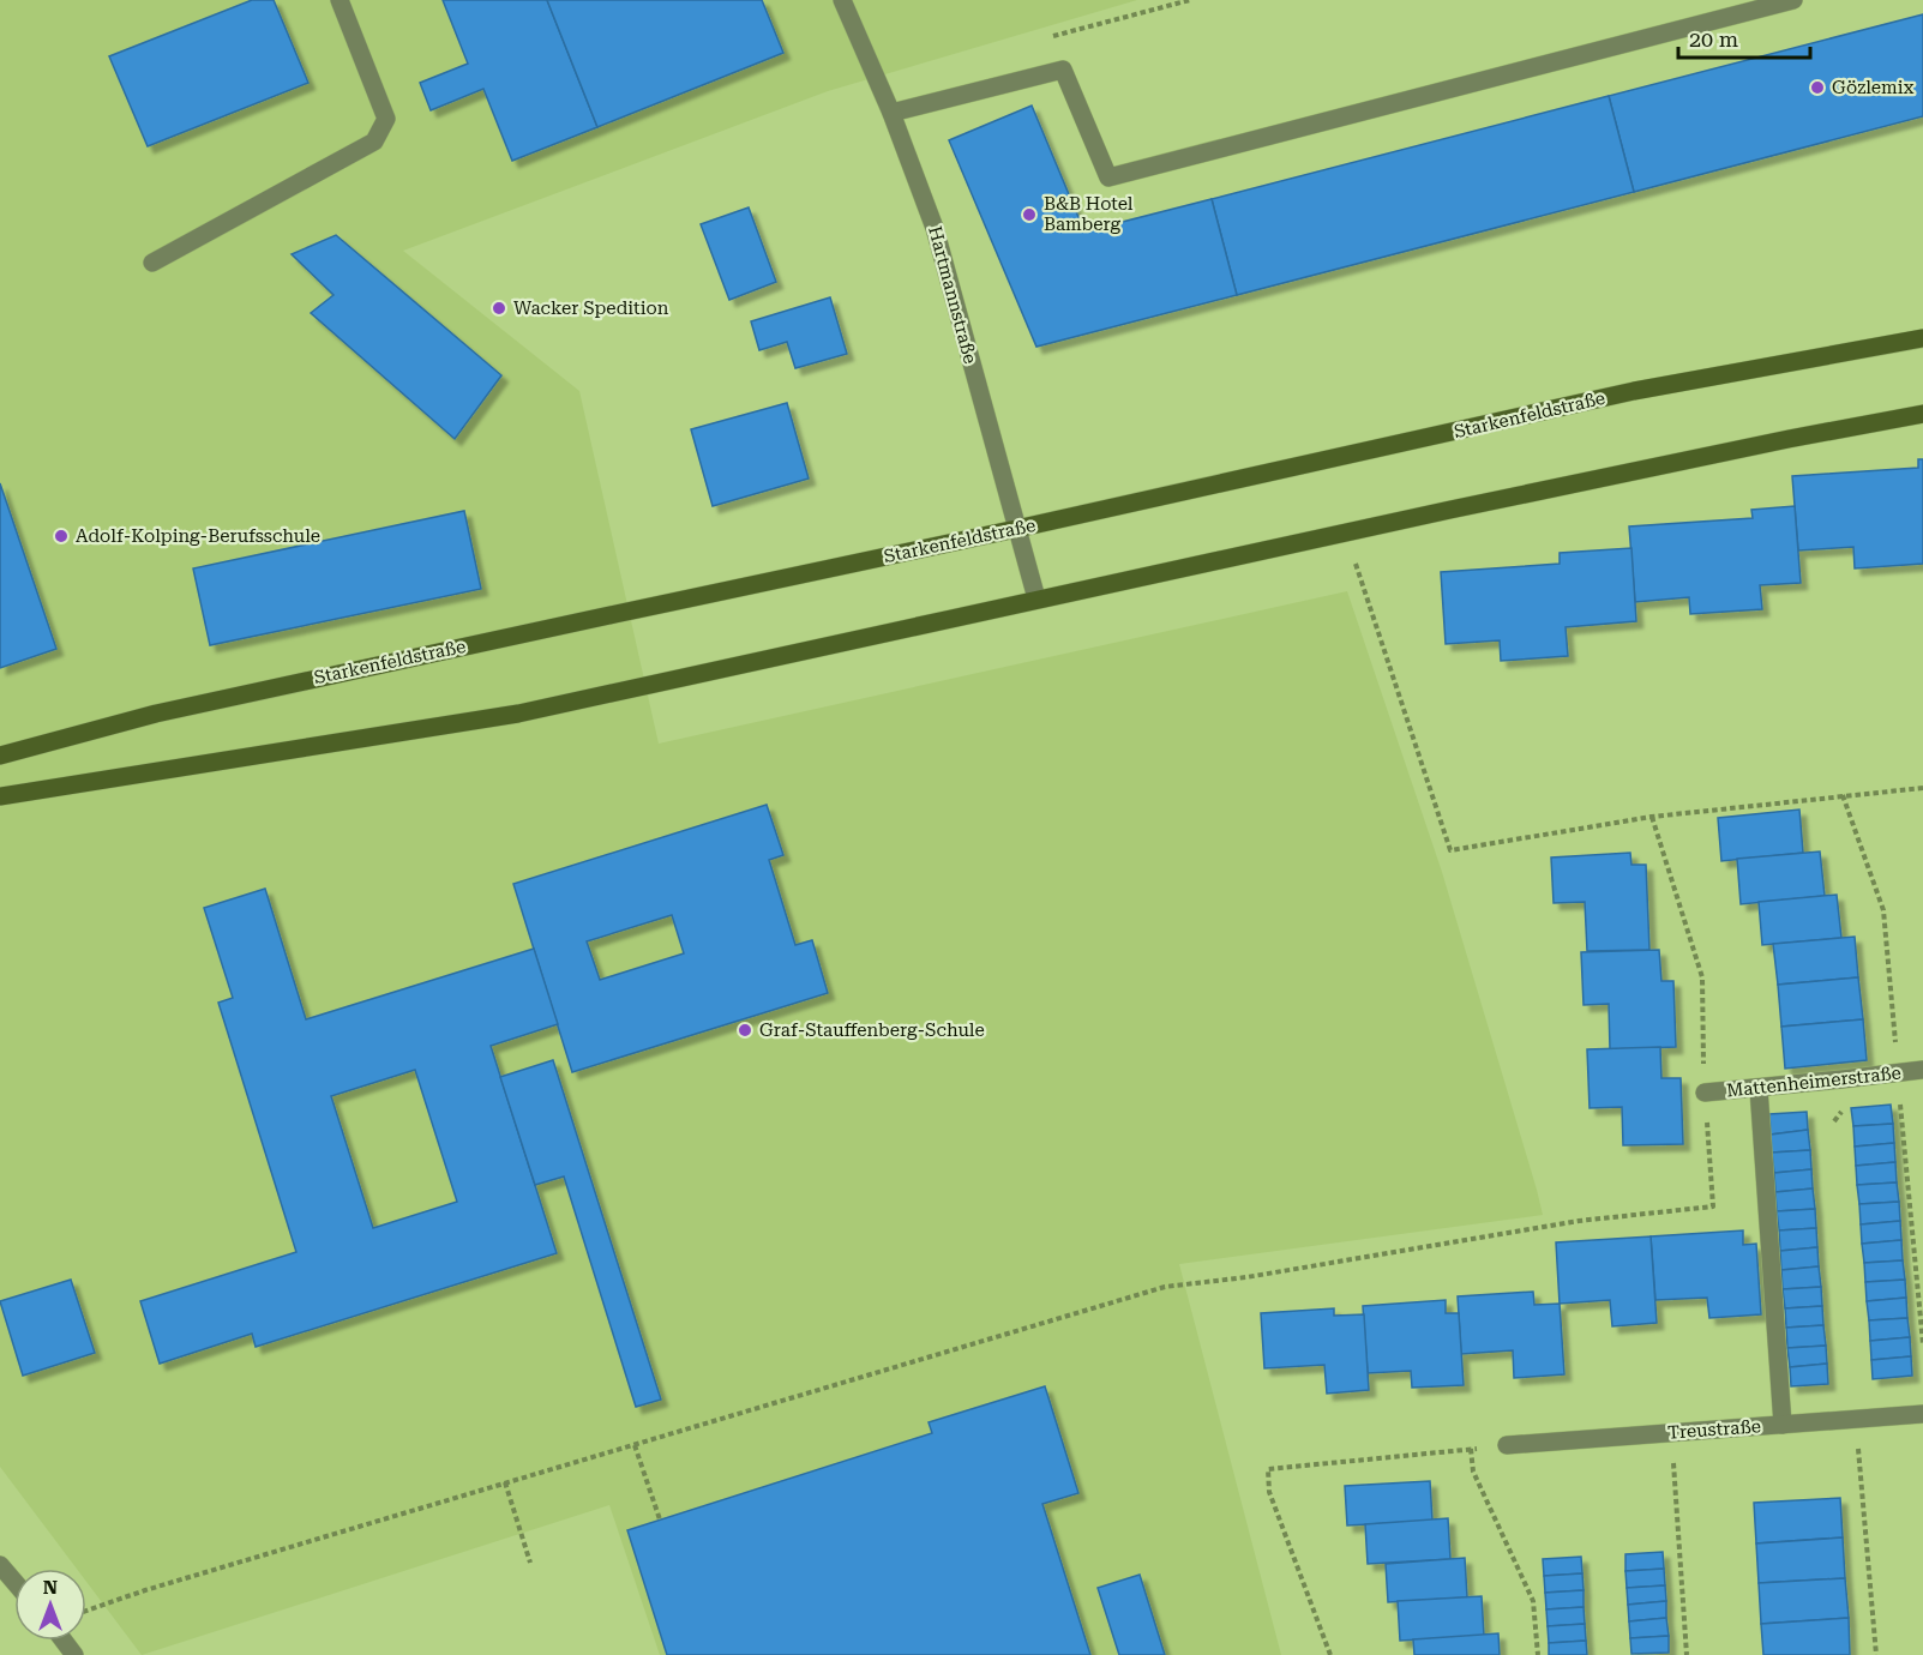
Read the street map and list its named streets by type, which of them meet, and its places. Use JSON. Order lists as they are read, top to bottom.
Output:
{
  "streets": {
    "street": [
      "Hartmannstraße",
      "Starkenfeldstraße",
      "Mattenheimerstraße",
      "Treustraße"
    ]
  },
  "crossings": [
    ["Hartmannstraße", "Starkenfeldstraße"]
  ],
  "places": [
    "Gözlemix",
    "B&B Hotel Bamberg",
    "Wacker Spedition",
    "Adolf-Kolping-Berufsschule",
    "Graf-Stauffenberg-Schule"
  ],
  "scale_bar": "20 m",
  "north": "top"
}
